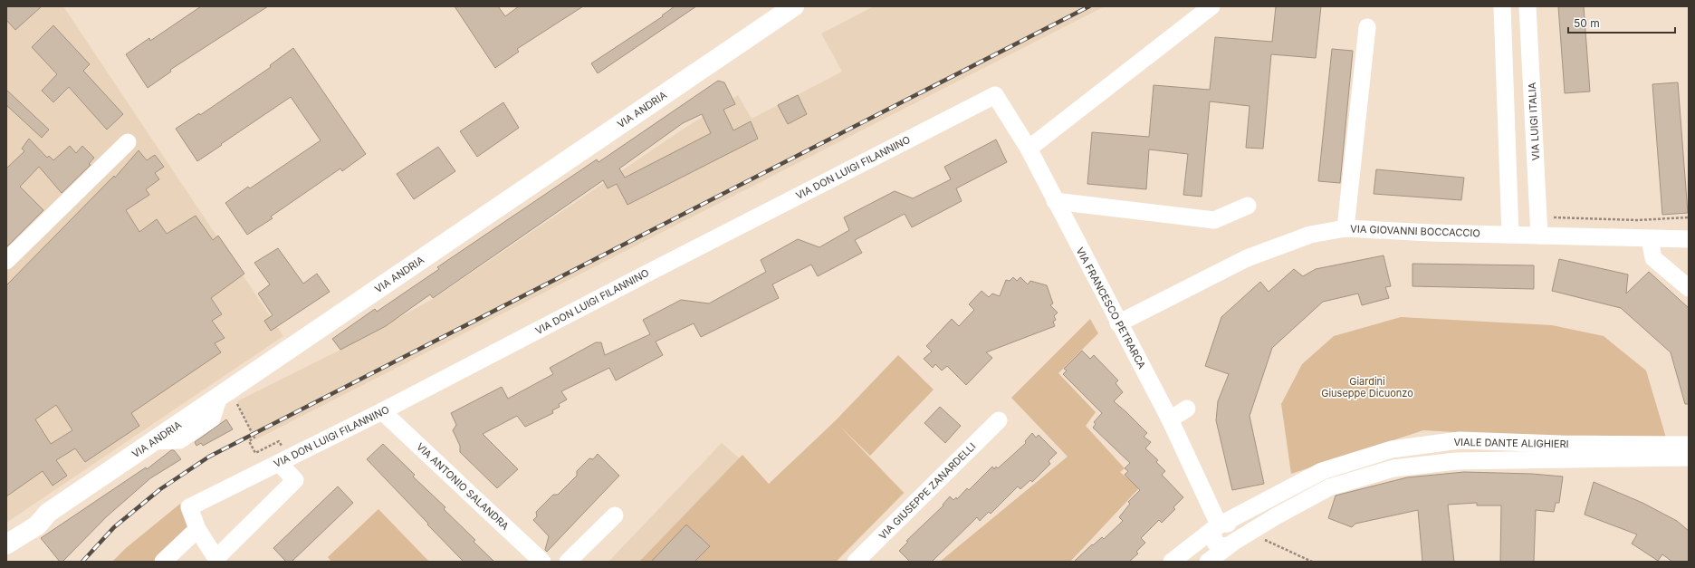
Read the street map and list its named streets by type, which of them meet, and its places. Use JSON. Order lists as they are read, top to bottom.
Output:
{
  "streets": {
    "main road": ["VIA ANDRIA"],
    "street": [
      "VIA LUIGI ITALIA",
      "VIA DON LUIGI FILANNINO",
      "VIA GIOVANNI BOCCACCIO",
      "VIA FRANCESCO PETRARCA",
      "VIALE DANTE ALIGHIERI",
      "VIA ANTONIO SALANDRA",
      "VIA GIUSEPPE ZANARDELLI"
    ]
  },
  "crossings": [
    ["VIA LUIGI ITALIA", "VIA GIOVANNI BOCCACCIO"],
    ["VIA DON LUIGI FILANNINO", "VIA FRANCESCO PETRARCA"],
    ["VIA DON LUIGI FILANNINO", "VIA ANTONIO SALANDRA"],
    ["VIA GIOVANNI BOCCACCIO", "VIA FRANCESCO PETRARCA"],
    ["VIA FRANCESCO PETRARCA", "VIALE DANTE ALIGHIERI"]
  ],
  "parks": ["Giardini Giuseppe Dicuonzo"],
  "scale_bar": "50 m"
}
